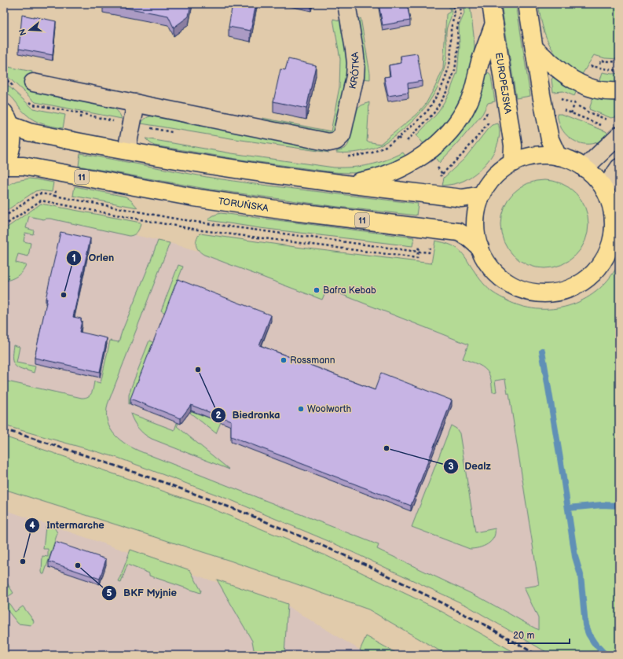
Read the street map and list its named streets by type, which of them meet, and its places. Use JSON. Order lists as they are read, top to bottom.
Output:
{
  "streets": {
    "main road": ["EUROPEJSKA", "11", "TORUŃSKA"],
    "street": ["KRÓTKA"]
  },
  "crossings": [
    ["EUROPEJSKA", "11"],
    ["11", "TORUŃSKA"]
  ],
  "places": [
    "Bafra Kebab",
    "Orlen",
    "Rossmann",
    "Biedronka",
    "Woolworth",
    "Dealz",
    "Intermarche",
    "BKF Myjnie"
  ],
  "scale_bar": "20 m",
  "north": "left"
}
